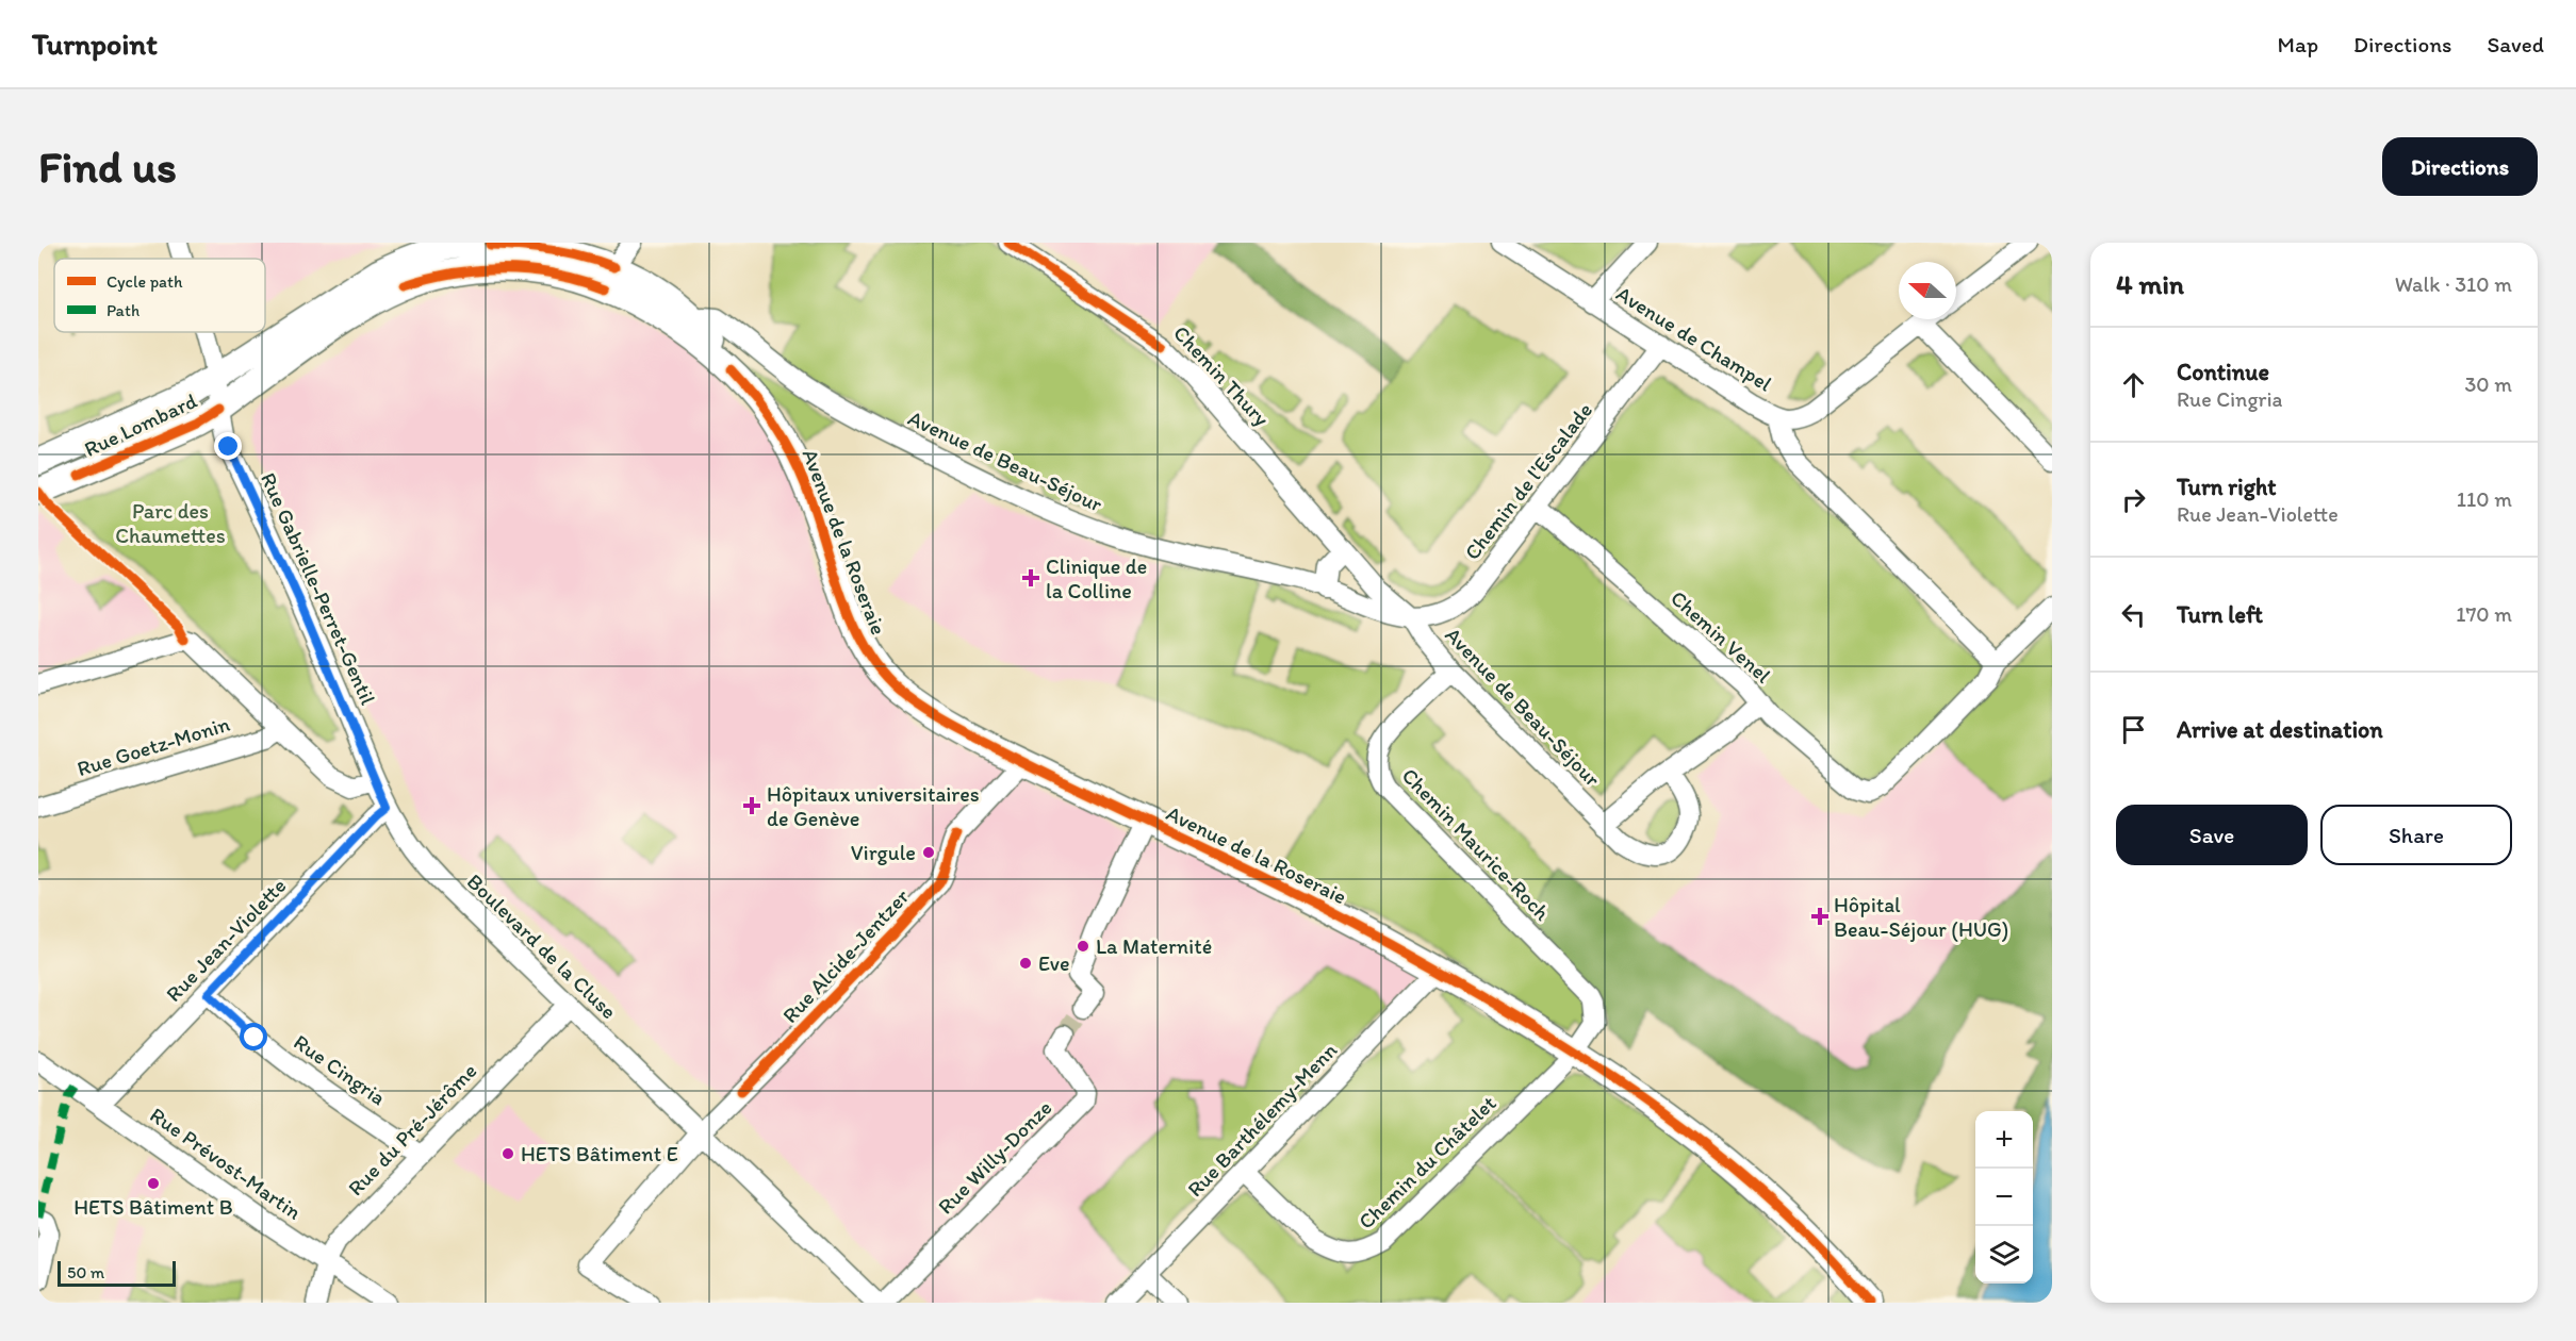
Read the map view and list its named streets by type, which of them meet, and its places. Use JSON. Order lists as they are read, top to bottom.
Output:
{
  "streets": {
    "main road": ["Rue Lombard", "Avenue de la Roseraie"],
    "street": [
      "Avenue de Champel",
      "Chemin Thury",
      "Avenue de Beau-Séjour",
      "Chemin de l'Escalade",
      "Rue Gabrielle-Perret-Gentil",
      "Chemin Venel",
      "Rue Goetz-Monin",
      "Chemin Maurice-Roch",
      "Rue Jean-Violette",
      "Boulevard de la Cluse",
      "Rue Alcide-Jentzer",
      "Rue Cingria",
      "Rue Barthélemy-Menn",
      "Rue du Pré-Jérôme",
      "Rue Willy-Donze",
      "Chemin du Châtelet",
      "Rue Prévost-Martin"
    ]
  },
  "crossings": [
    ["Avenue de Champel", "Chemin de l'Escalade"],
    ["Avenue de Champel", "Chemin Venel"],
    ["Chemin Thury", "Avenue de Beau-Séjour"],
    ["Rue Lombard", "Avenue de Beau-Séjour"],
    ["Rue Lombard", "Avenue de la Roseraie"],
    ["Rue Lombard", "Rue Gabrielle-Perret-Gentil"],
    ["Avenue de Beau-Séjour", "Chemin de l'Escalade"],
    ["Avenue de Beau-Séjour", "Avenue de la Roseraie"],
    ["Avenue de Beau-Séjour", "Chemin Maurice-Roch"],
    ["Chemin de l'Escalade", "Chemin Venel"],
    ["Avenue de la Roseraie", "Chemin Maurice-Roch"],
    ["Avenue de la Roseraie", "Rue Alcide-Jentzer"],
    ["Avenue de la Roseraie", "Rue Barthélemy-Menn"],
    ["Avenue de la Roseraie", "Chemin du Châtelet"],
    ["Rue Gabrielle-Perret-Gentil", "Boulevard de la Cluse"],
    ["Chemin Maurice-Roch", "Chemin du Châtelet"],
    ["Rue Jean-Violette", "Boulevard de la Cluse"],
    ["Rue Jean-Violette", "Rue Cingria"],
    ["Rue Jean-Violette", "Rue Prévost-Martin"],
    ["Boulevard de la Cluse", "Rue Alcide-Jentzer"],
    ["Boulevard de la Cluse", "Rue du Pré-Jérôme"],
    ["Rue Cingria", "Rue du Pré-Jérôme"],
    ["Rue Barthélemy-Menn", "Chemin du Châtelet"],
    ["Rue du Pré-Jérôme", "Rue Prévost-Martin"]
  ],
  "parks": ["Parc des Chaumettes"],
  "places": {
    "health": ["Clinique de la Colline", "Hôpitaux universitaires de Genève", "Hôpital Beau-Séjour (HUG)"],
    "other": [
      "Virgule",
      "La Maternité",
      "Eve",
      "HETS Bâtiment E",
      "HETS Bâtiment B"
    ]
  },
  "legend": ["Cycle path", "Path"],
  "scale_bar": "50 m",
  "north": "left",
  "page": {
    "header": "Turnpoint",
    "nav": ["Map", "Directions", "Saved"],
    "buttons": [
      "Directions",
      ["Save", "Share"]
    ],
    "title": "Find us",
    "heading": ["4 min", "Walk · 310 m"],
    "list": [
      ["Continue", "Rue Cingria", "30 m"],
      ["Turn right", "Rue Jean-Violette", "110 m"],
      ["Turn left", "170 m"],
      "Arrive at destination"
    ],
    "map_buttons": ["+", "−"],
    "scale": "50 m"
  }
}
